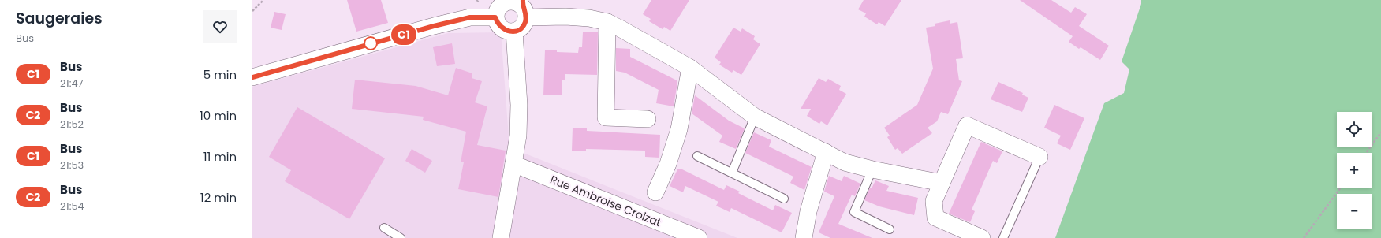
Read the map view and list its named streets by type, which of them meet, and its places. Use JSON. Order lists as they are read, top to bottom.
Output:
{
  "streets": {
    "street": ["Rue Ambroise Croizat"]
  },
  "lines": ["bus line C1"],
  "page": {
    "heading": ["Saugeraies", "Bus"],
    "on_map": "C1",
    "list": [
      {
        "mark": "C1",
        "name": "Bus",
        "note": "21:47",
        "value": "5 min"
      },
      {
        "mark": "C2",
        "name": "Bus",
        "note": "21:52",
        "value": "10 min"
      },
      {
        "mark": "C1",
        "name": "Bus",
        "note": "21:53",
        "value": "11 min"
      },
      {
        "mark": "C2",
        "name": "Bus",
        "note": "21:54",
        "value": "12 min"
      }
    ],
    "map_buttons": ["+", "−"]
  }
}
